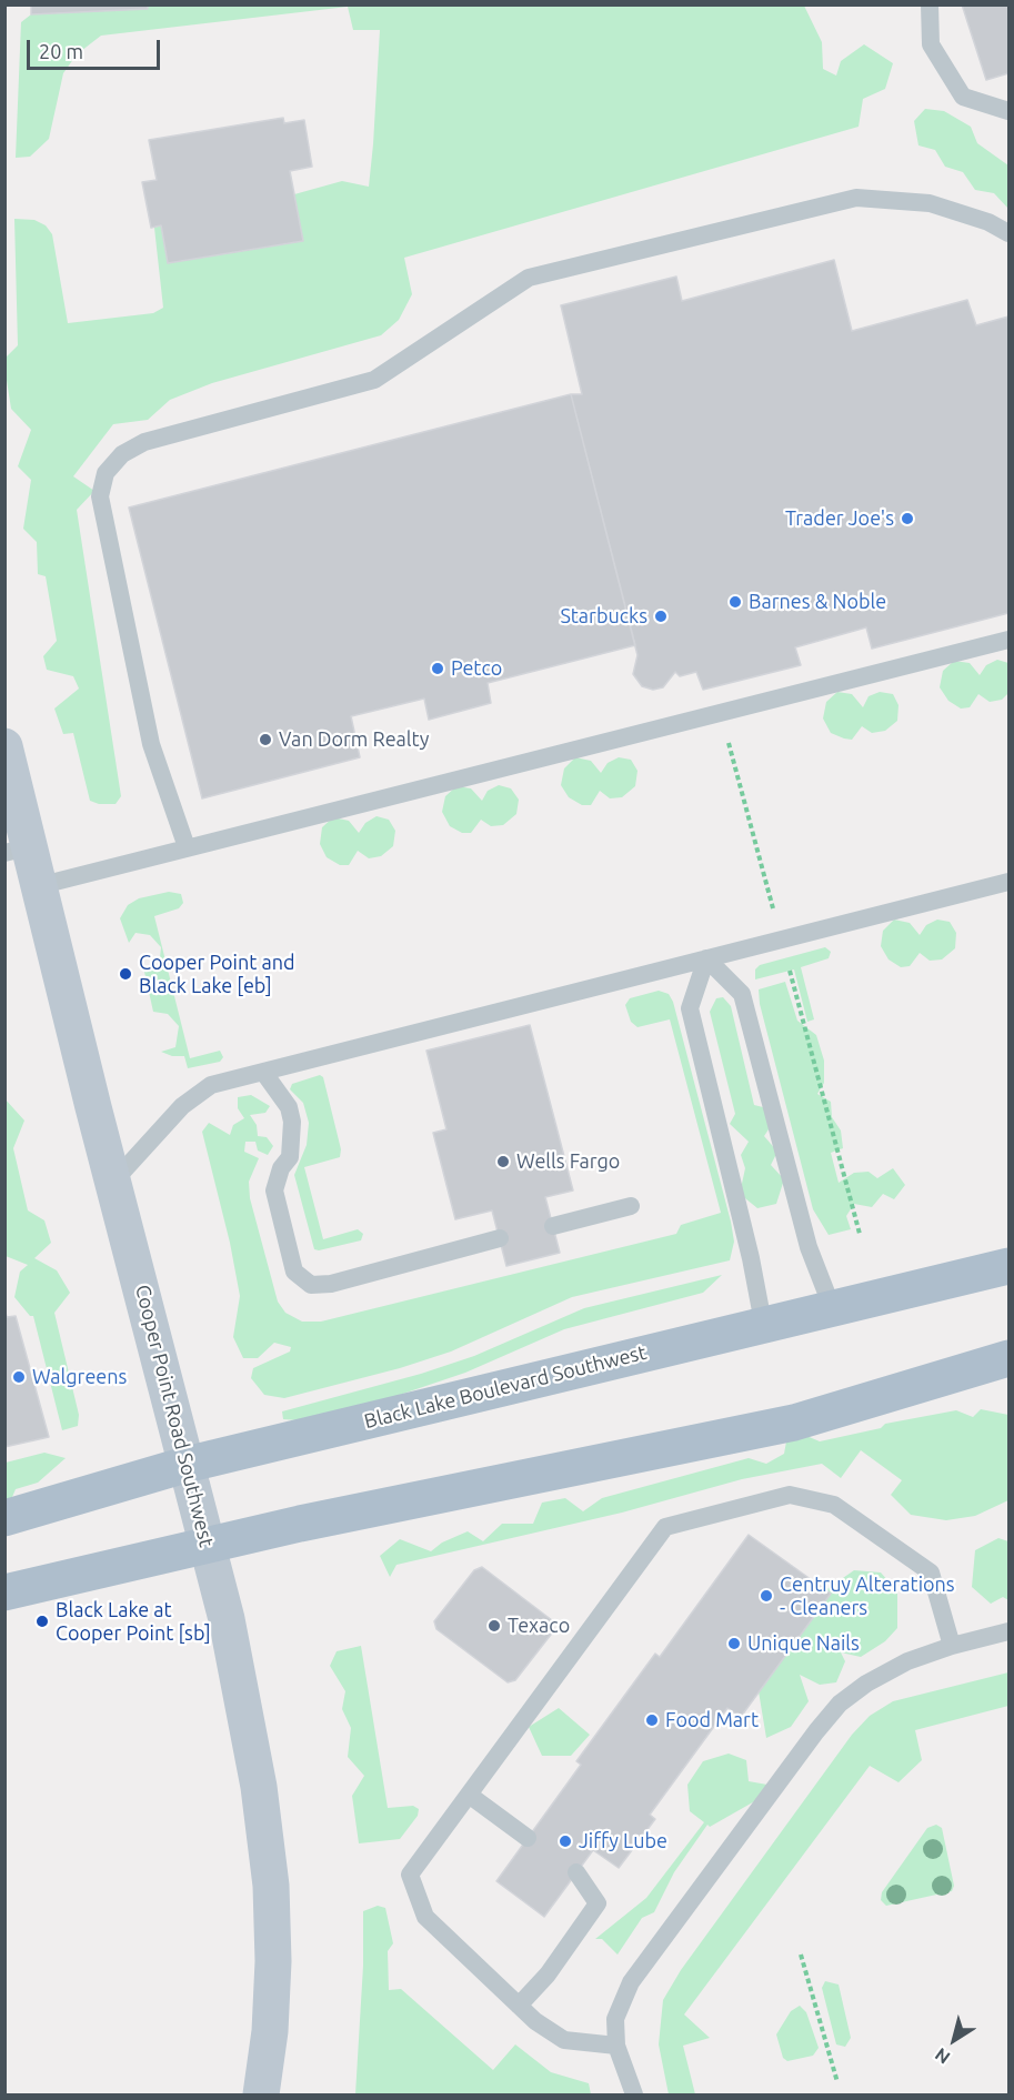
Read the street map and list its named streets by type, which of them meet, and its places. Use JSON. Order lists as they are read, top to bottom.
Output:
{
  "streets": {
    "main road": ["Black Lake Boulevard Southwest", "Cooper Point Road Southwest"]
  },
  "crossings": [
    ["Black Lake Boulevard Southwest", "Cooper Point Road Southwest"]
  ],
  "places": [
    "Trader Joe's",
    "Barnes & Noble",
    "Starbucks",
    "Petco",
    "Van Dorm Realty",
    "Cooper Point and Black Lake [eb]",
    "Wells Fargo",
    "Walgreens",
    "Centruy Alterations - Cleaners",
    "Black Lake at Cooper Point [sb]",
    "Texaco",
    "Unique Nails",
    "Food Mart",
    "Jiffy Lube"
  ],
  "scale_bar": "20 m",
  "north": "bottom left"
}
